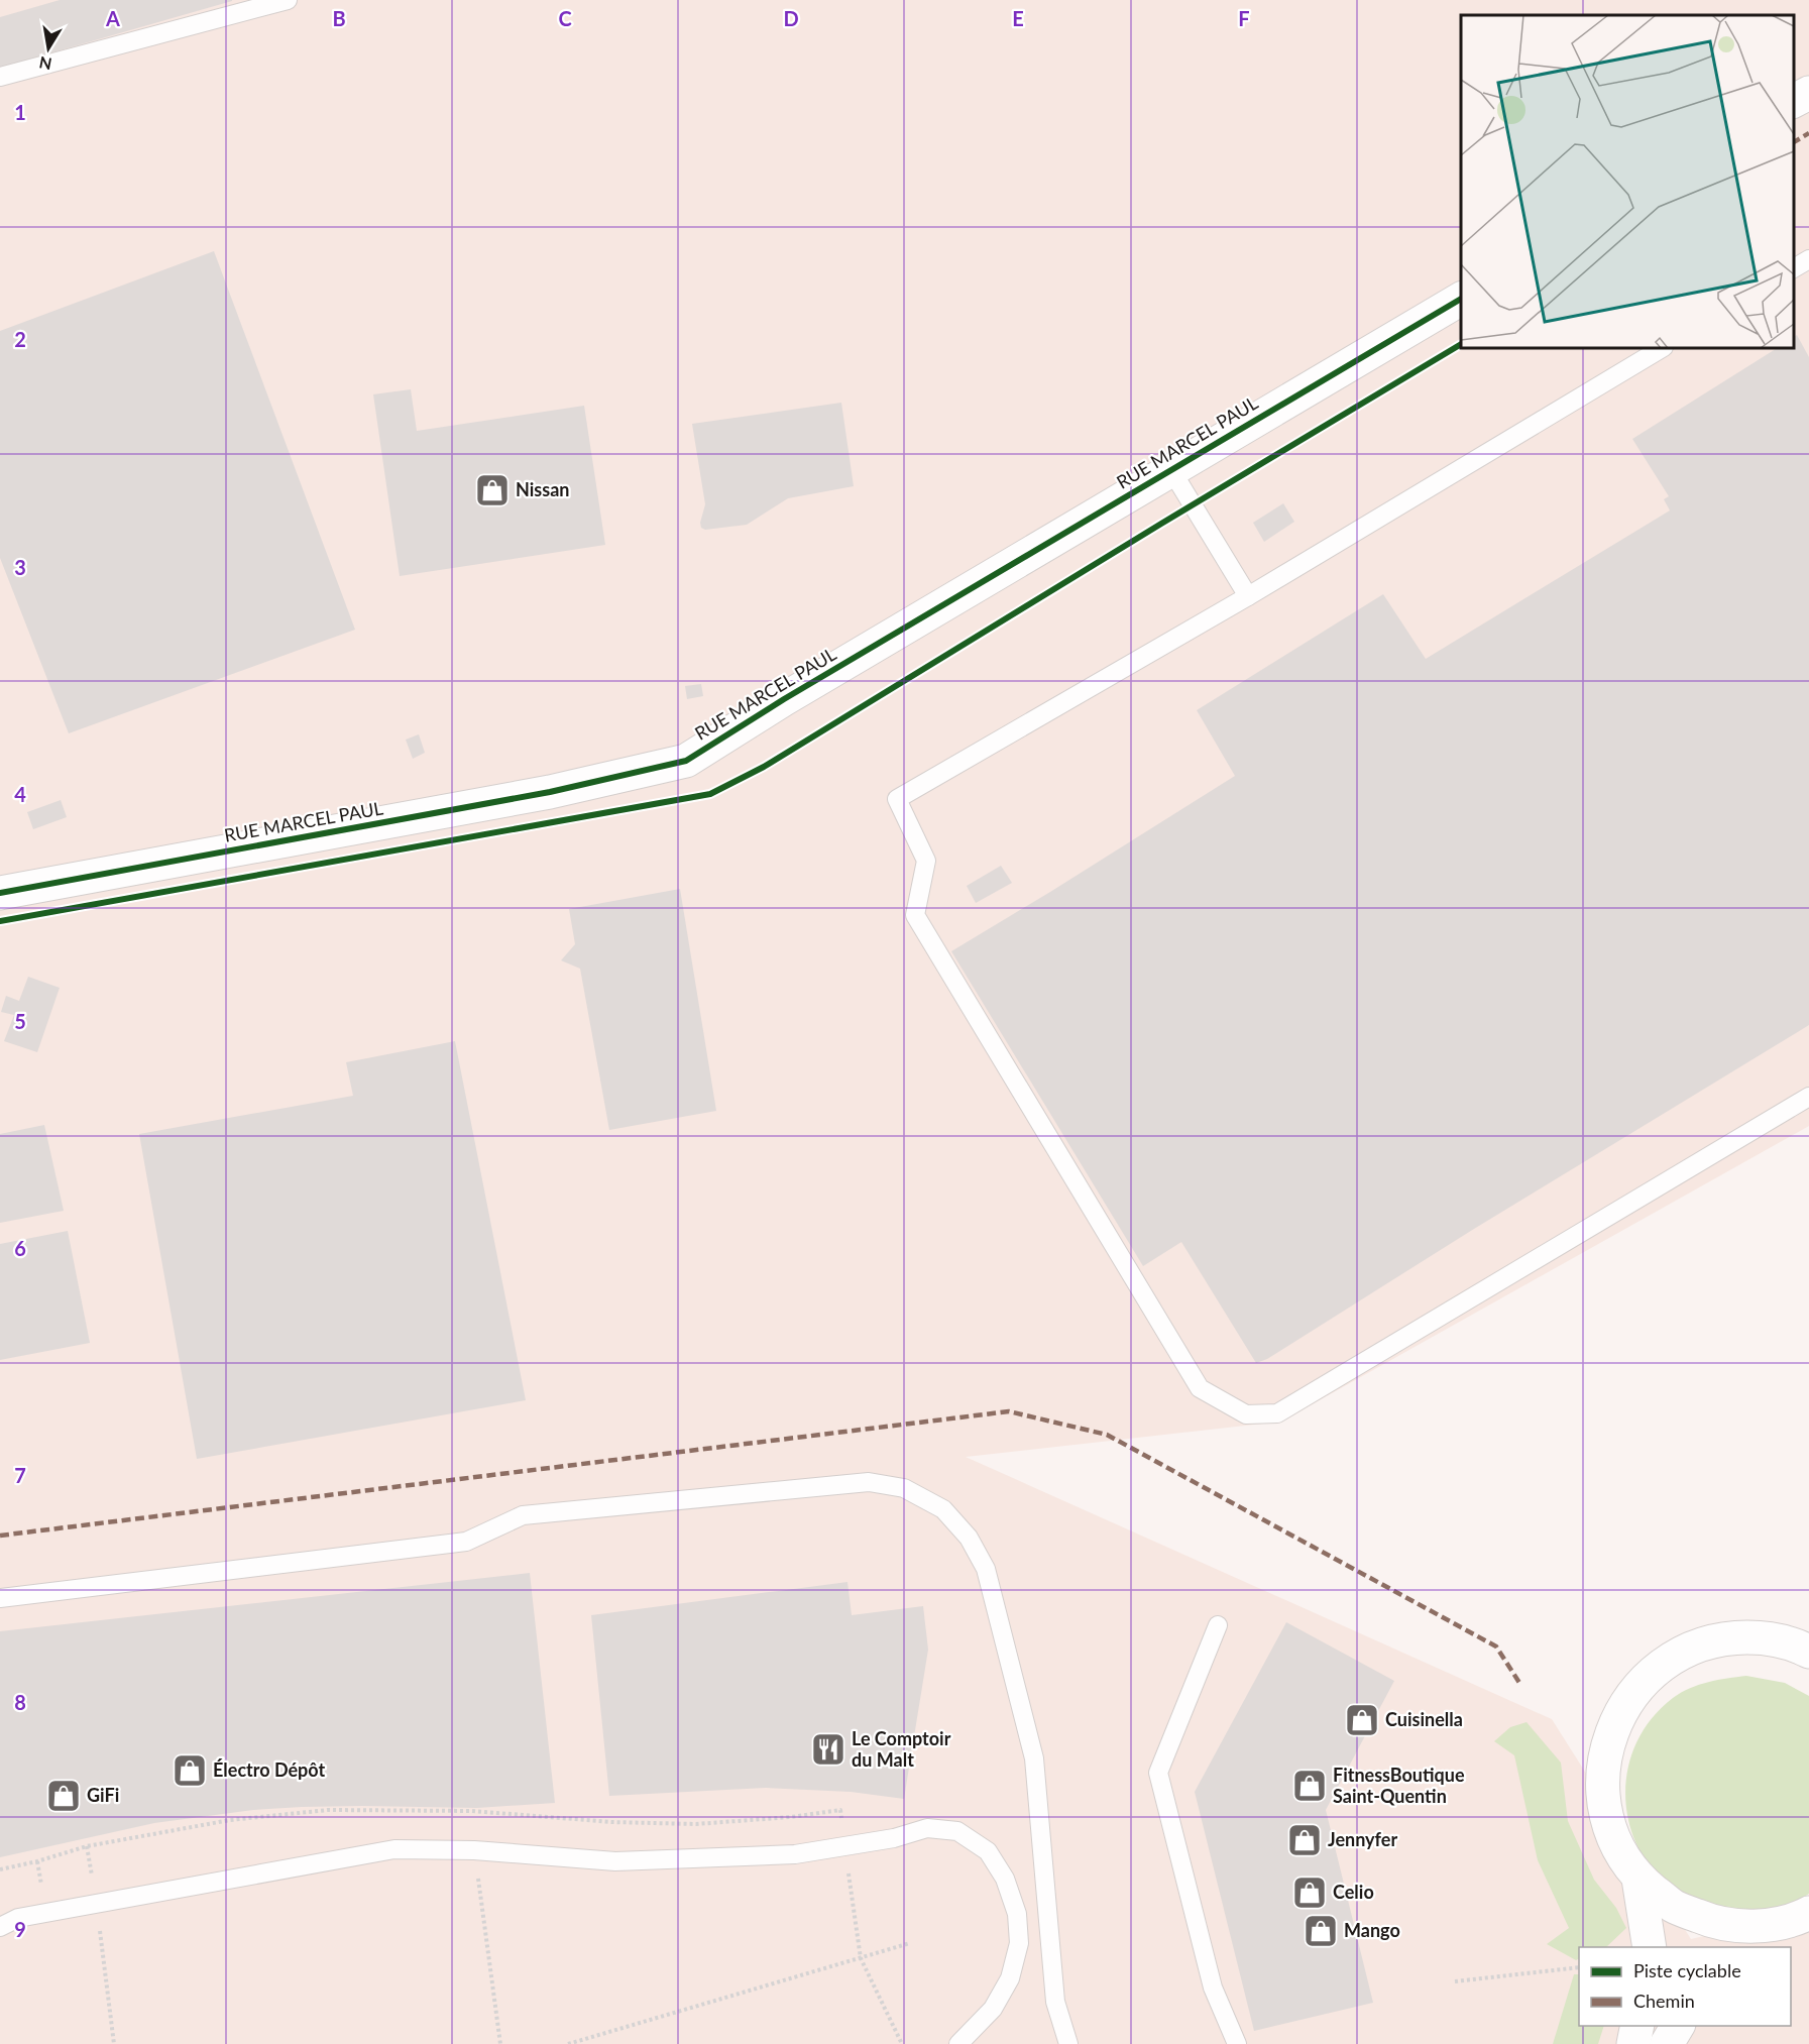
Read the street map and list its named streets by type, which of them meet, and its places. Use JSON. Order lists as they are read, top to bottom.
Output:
{
  "streets": {
    "street": ["RUE MARCEL PAUL"]
  },
  "places": {
    "shop": [
      "Nissan",
      "Cuisinella",
      "Électro Dépôt",
      "FitnessBoutique Saint-Quentin",
      "GiFi",
      "Jennyfer",
      "Celio",
      "Mango"
    ],
    "restaurant": ["Le Comptoir du Malt"]
  },
  "legend": ["Piste cyclable", "Chemin"],
  "north": "bottom",
  "grid": {
    "columns": [
      "A",
      "B",
      "C",
      "D",
      "E",
      "F"
    ],
    "rows": [
      "1",
      "2",
      "3",
      "4",
      "5",
      "6",
      "7",
      "8",
      "9"
    ]
  }
}
